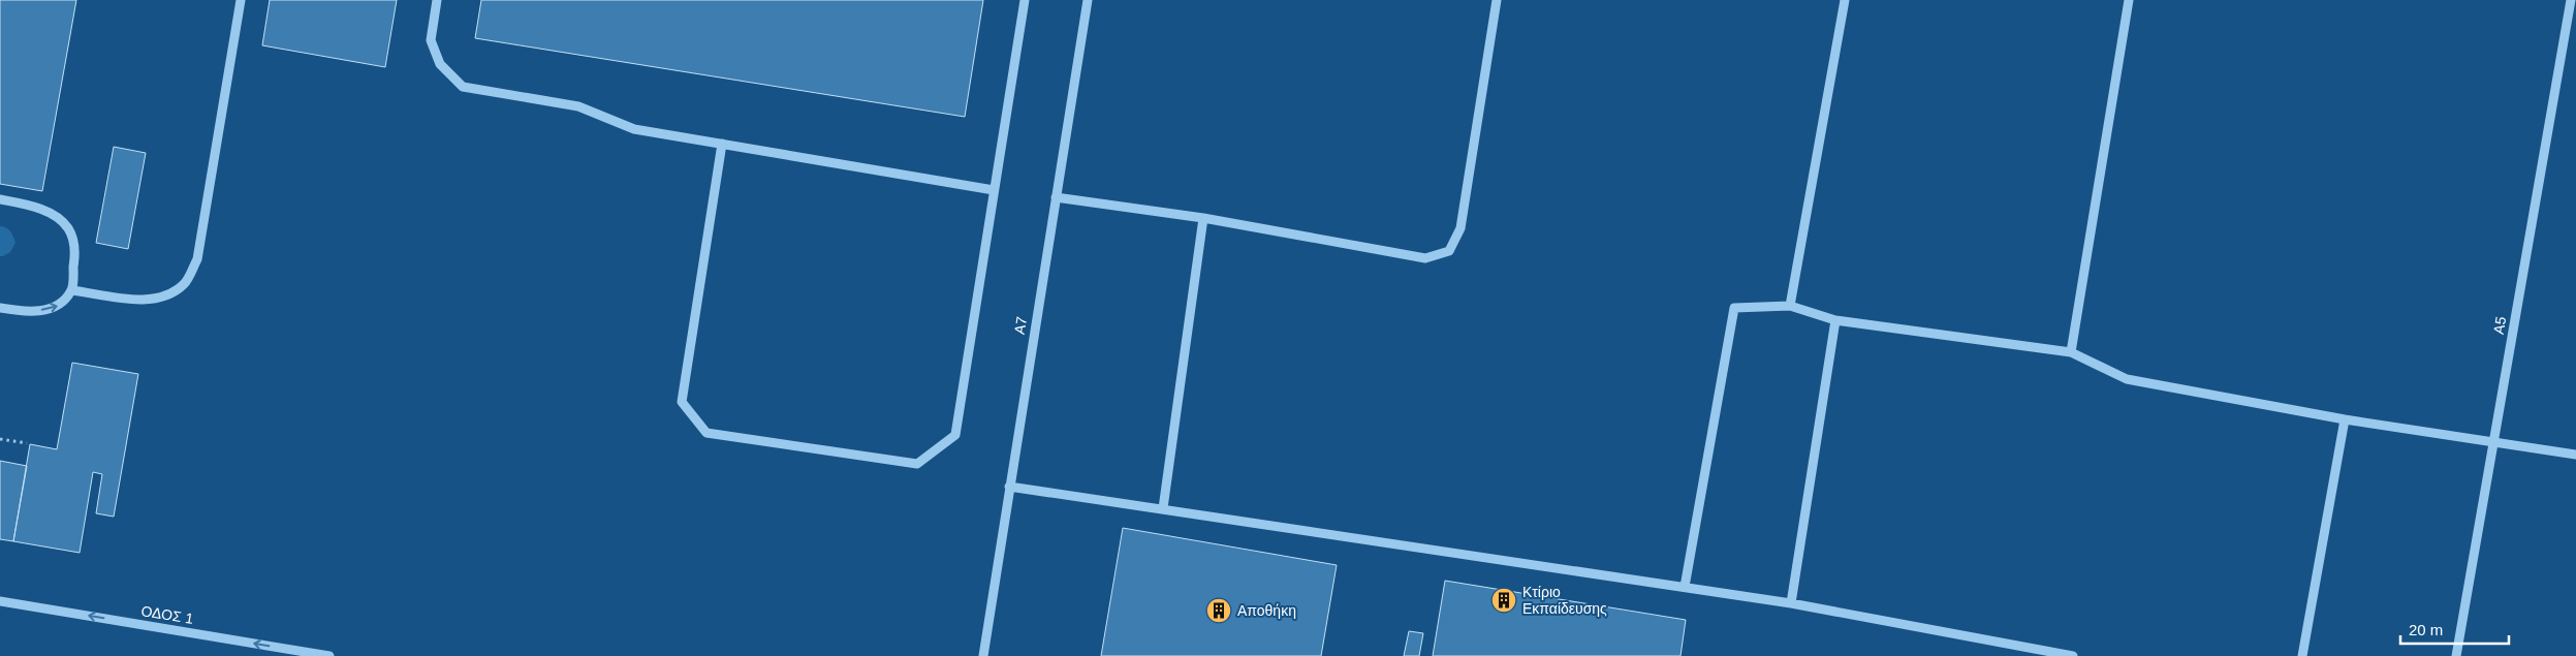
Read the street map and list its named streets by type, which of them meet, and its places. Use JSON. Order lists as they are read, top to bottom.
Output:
{
  "streets": {
    "street": ["Α7", "Α5", "ΟΔΟΣ 1"]
  },
  "one_way": ["ΟΔΟΣ 1"],
  "places": {
    "building": ["Κτίριο Εκπαίδευσης", "Αποθήκη"]
  },
  "scale_bar": "20 m"
}
